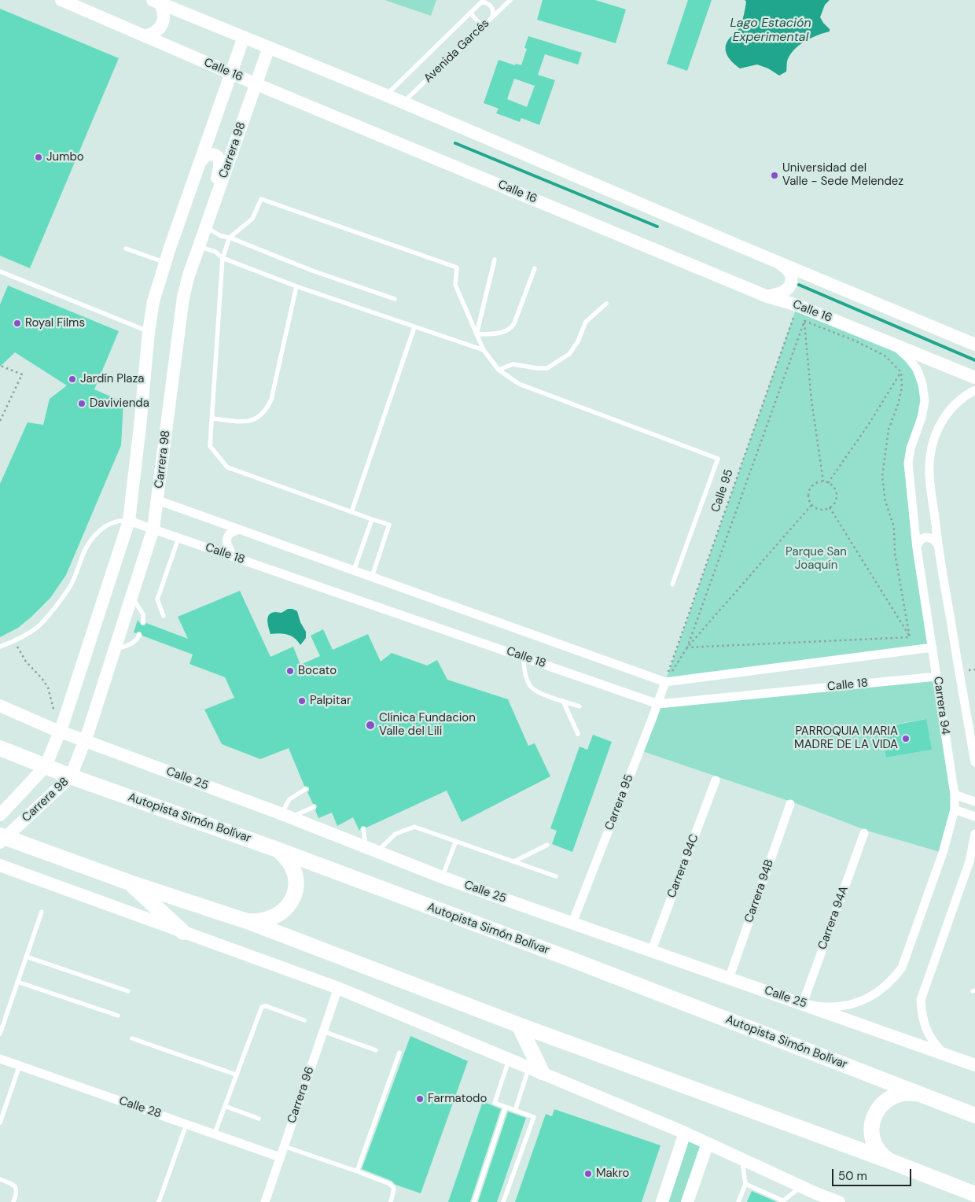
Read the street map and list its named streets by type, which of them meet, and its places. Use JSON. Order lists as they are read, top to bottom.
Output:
{
  "streets": {
    "highway": ["Autopista Simón Bolívar"],
    "street": [
      "Calle 16",
      "Carrera 98",
      "Calle 18",
      "Carrera 94",
      "Calle 25",
      "Carrera 95",
      "Carrera 94C",
      "Carrera 94B",
      "Carrera 94A",
      "Carrera 96",
      "Calle 28"
    ],
    "lane": ["Avenida Garcés"],
    "path": ["Calle 95"]
  },
  "crossings": [
    ["Calle 16", "Carrera 98"],
    ["Calle 16", "Calle 95"],
    ["Calle 16", "Carrera 94"],
    ["Carrera 98", "Calle 18"],
    ["Carrera 98", "Calle 25"],
    ["Carrera 98", "Autopista Simón Bolívar"],
    ["Calle 95", "Calle 18"],
    ["Calle 95", "Carrera 95"],
    ["Calle 18", "Carrera 94"],
    ["Calle 18", "Carrera 95"],
    ["Carrera 94", "Calle 25"],
    ["Carrera 94", "Carrera 94A"],
    ["Calle 25", "Carrera 95"],
    ["Calle 25", "Carrera 94C"],
    ["Calle 25", "Carrera 94B"],
    ["Calle 25", "Carrera 94A"],
    ["Carrera 96", "Calle 28"]
  ],
  "water": ["Lago Estación Experimental"],
  "parks": ["Parque San Joaquín"],
  "places": [
    "Jumbo",
    "Universidad del Valle - Sede Melendez",
    "Royal Films",
    "Jardín Plaza",
    "Davivienda",
    "Bocato",
    "Palpitar",
    "Clínica Fundacion Valle del Lili",
    "PARROQUIA MARIA MADRE DE LA VIDA",
    "Farmatodo",
    "Makro"
  ],
  "scale_bar": "50 m"
}
